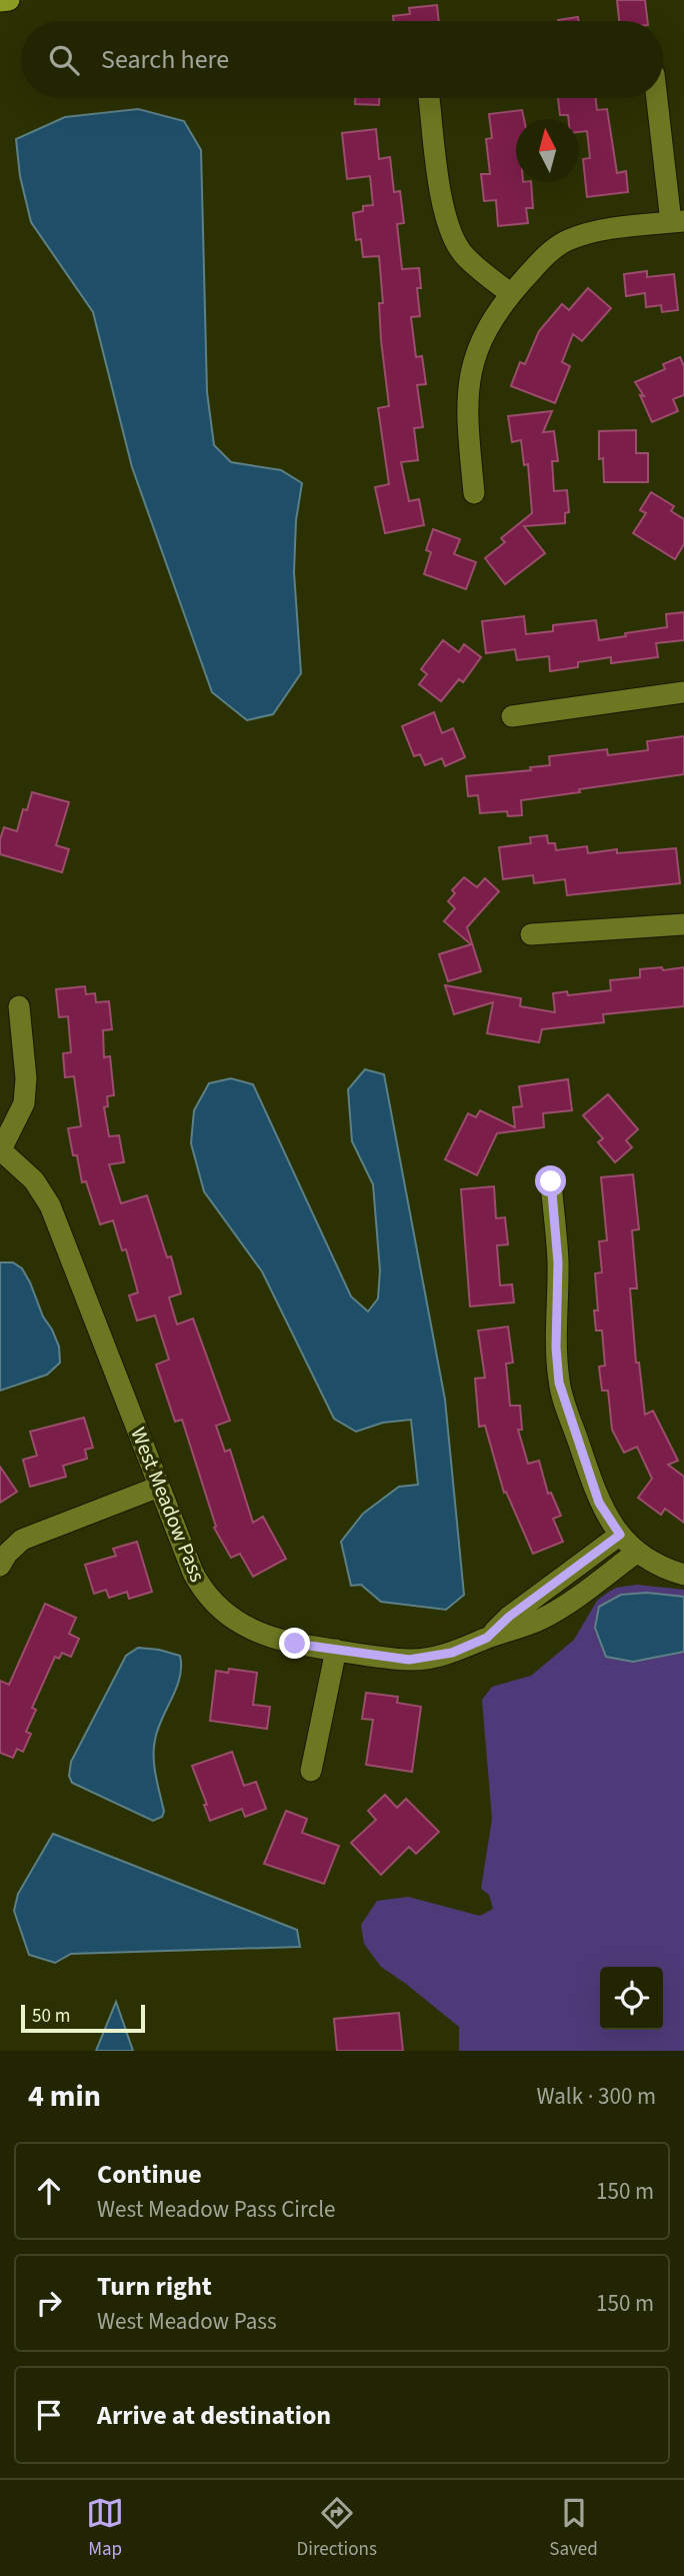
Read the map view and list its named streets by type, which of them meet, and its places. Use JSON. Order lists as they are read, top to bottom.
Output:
{
  "streets": {
    "street": ["West Meadow Pass"]
  },
  "scale_bar": "50 m",
  "north": "top",
  "page": {
    "search": "Search here",
    "scale": "50 m",
    "heading": ["4 min", "Walk · 300 m"],
    "list": [
      ["Continue", "West Meadow Pass Circle", "150 m"],
      ["Turn right", "West Meadow Pass", "150 m"],
      "Arrive at destination"
    ],
    "nav": ["Map", "Directions", "Saved"]
  }
}
